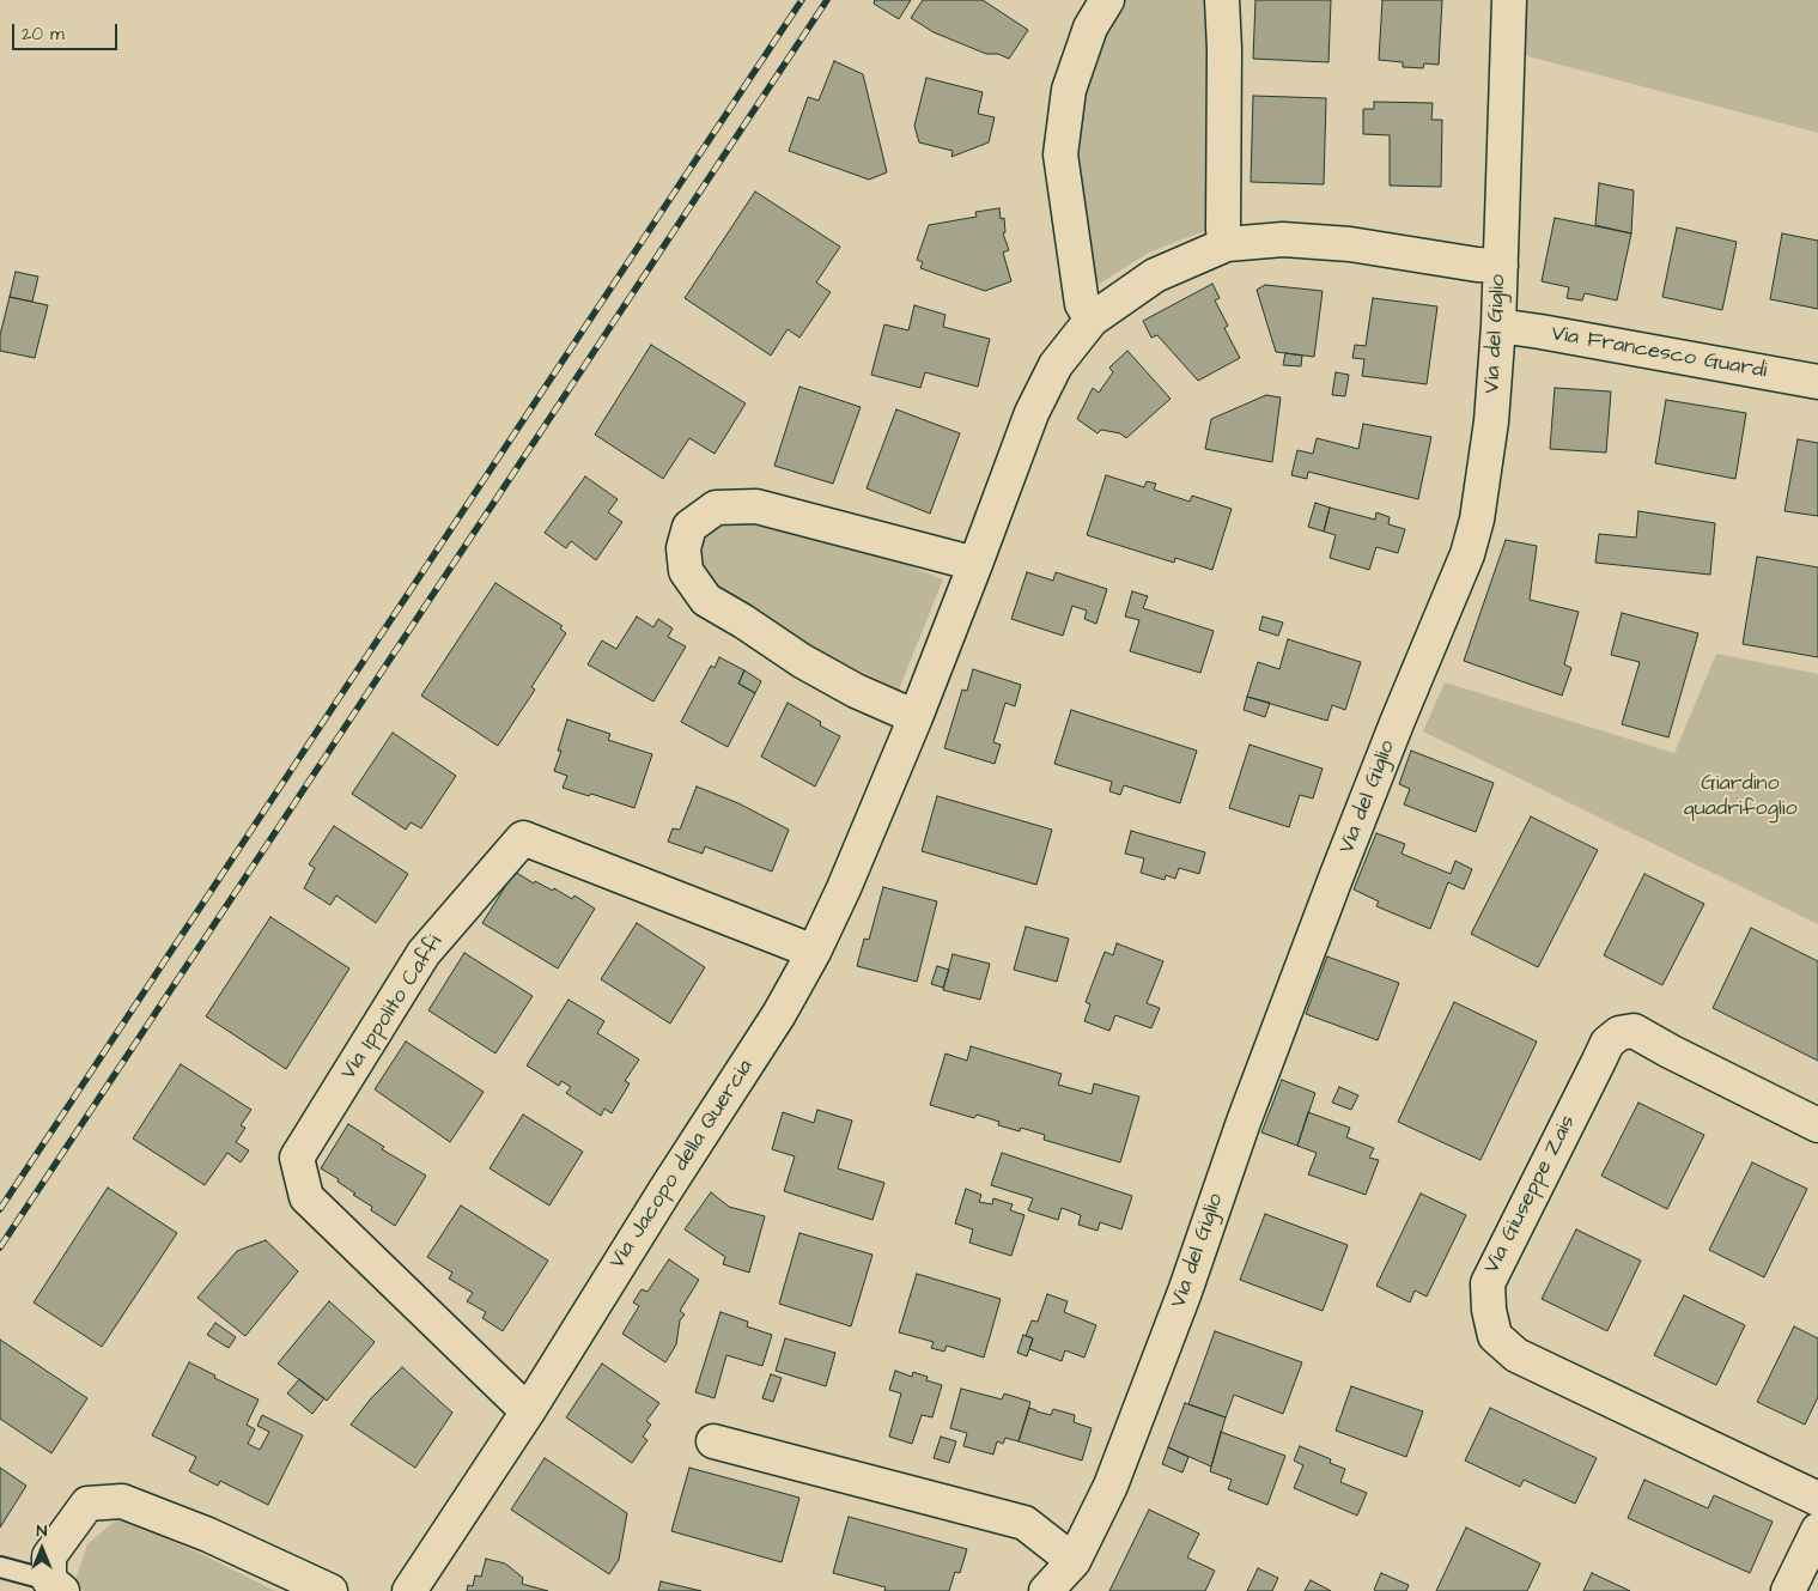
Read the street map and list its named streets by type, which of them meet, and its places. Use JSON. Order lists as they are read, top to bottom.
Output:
{
  "streets": {
    "street": [
      "Via del Giglio",
      "Via Francesco Guardi",
      "Via Ippolito Caffi",
      "Via Jacopo della Quercia",
      "Via Giuseppe Zais"
    ]
  },
  "crossings": [
    ["Via del Giglio", "Via Francesco Guardi"],
    ["Via del Giglio", "Via Jacopo della Quercia"],
    ["Via Ippolito Caffi", "Via Jacopo della Quercia"]
  ],
  "parks": ["Giardino quadrifoglio"],
  "scale_bar": "20 m",
  "north": "top"
}
